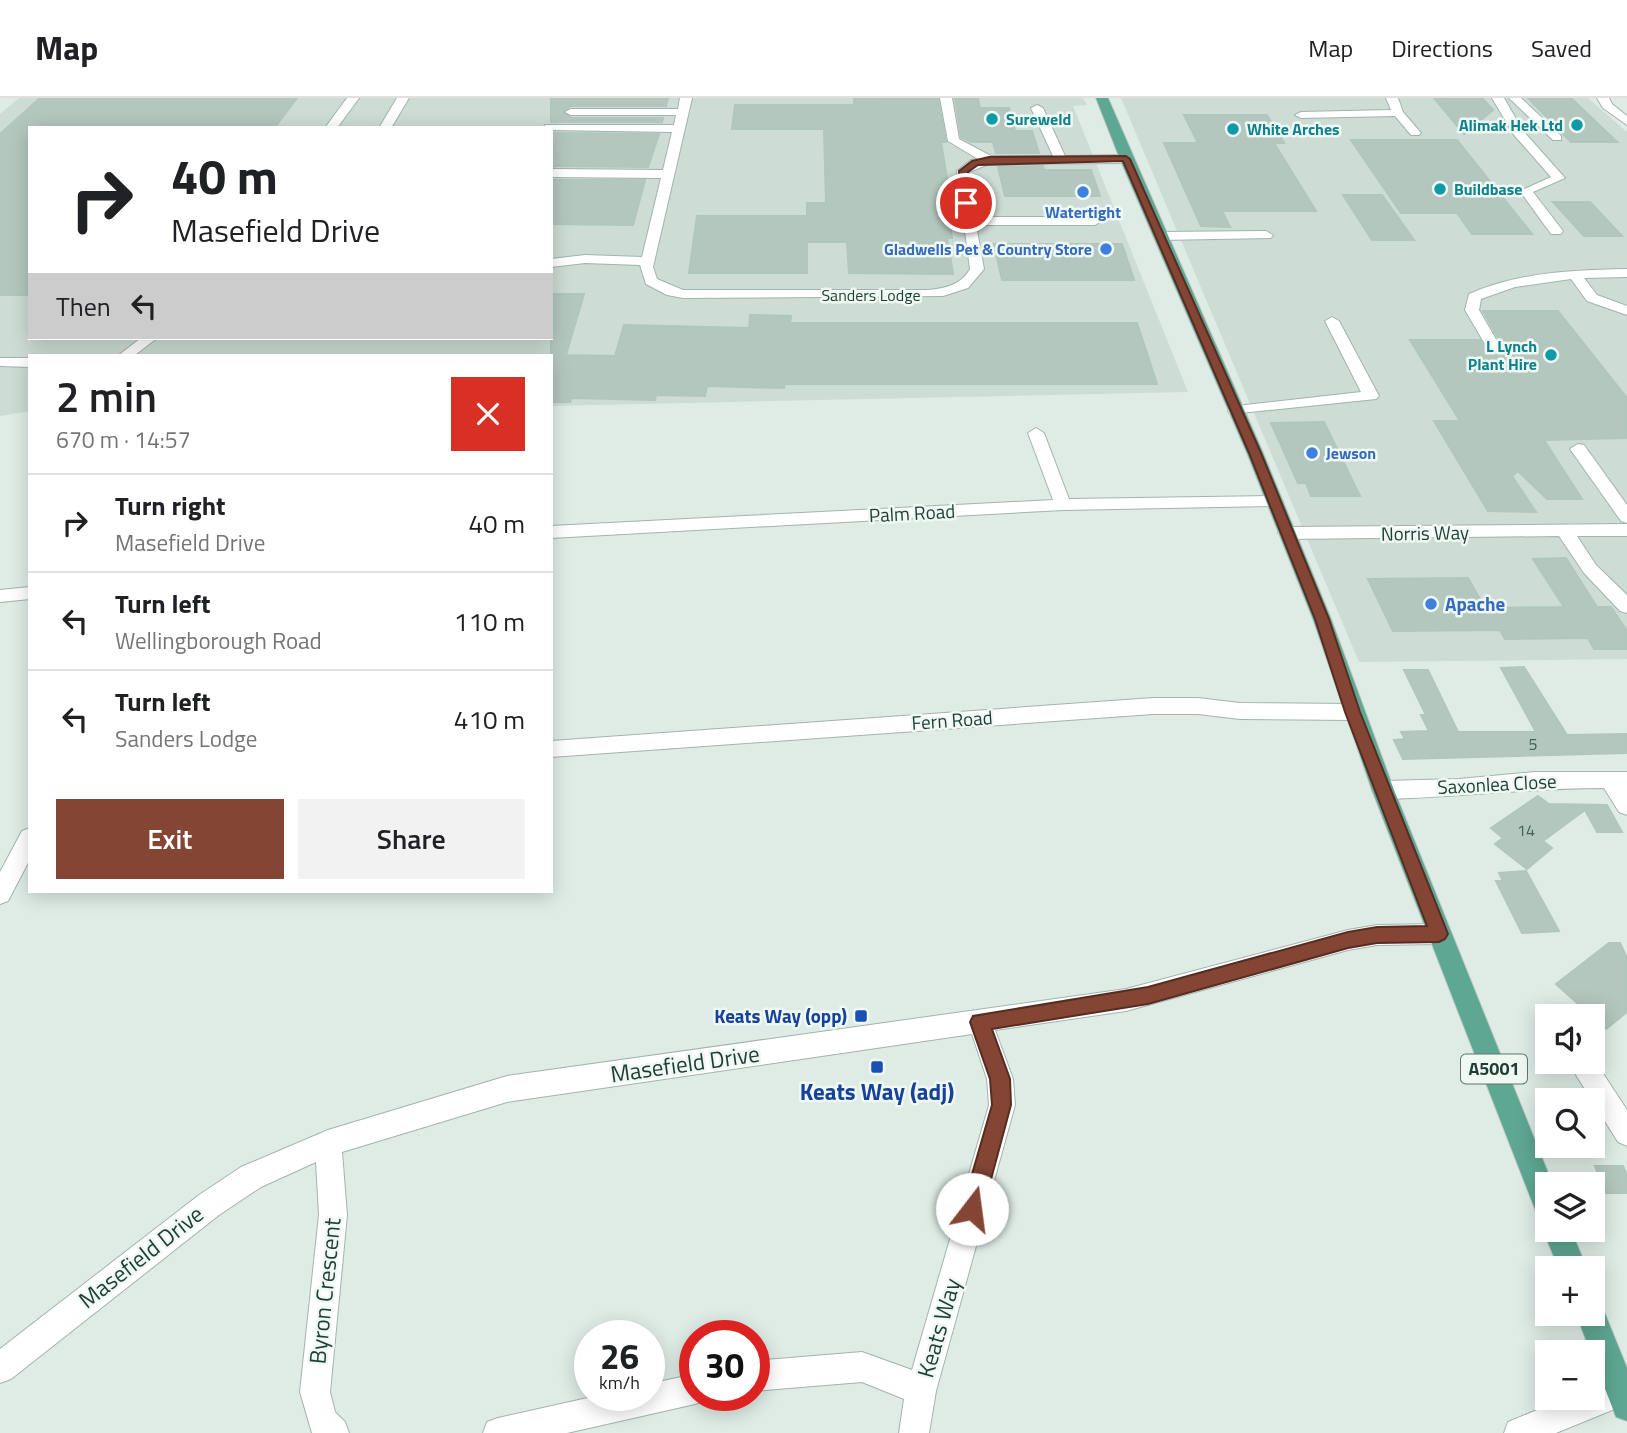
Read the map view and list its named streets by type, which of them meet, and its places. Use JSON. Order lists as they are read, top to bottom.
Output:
{
  "streets": {
    "main road": ["A5001"],
    "street": [
      "Sanders Lodge",
      "Palm Road",
      "Norris Way",
      "Fern Road",
      "Saxonlea Close",
      "Masefield Drive",
      "Byron Crescent",
      "Keats Way"
    ]
  },
  "crossings": [
    ["Palm Road", "A5001"],
    ["Norris Way", "A5001"],
    ["Fern Road", "A5001"],
    ["Saxonlea Close", "A5001"],
    ["Masefield Drive", "A5001"],
    ["Masefield Drive", "Byron Crescent"],
    ["Masefield Drive", "Keats Way"]
  ],
  "places": {
    "other": [
      "Sureweld",
      "Alimak Hek Ltd",
      "White Arches",
      "Buildbase",
      "Watertight",
      "Gladwells Pet & Country Store",
      "L Lynch Plant Hire",
      "Jewson",
      "Apache"
    ],
    "transit": ["Keats Way (opp)", "Keats Way (adj)"]
  },
  "house_numbers": ["5", "14"],
  "page": {
    "header": "Map",
    "nav": ["Map", "Directions", "Saved"],
    "turn": ["40 m", "Masefield Drive"],
    "then": "Then",
    "heading": ["2 min", "670 m · 14:57"],
    "list": [
      {
        "name": "Turn right",
        "note": "Masefield Drive",
        "value": "40 m"
      },
      {
        "name": "Turn left",
        "note": "Wellingborough Road",
        "value": "110 m"
      },
      {
        "name": "Turn left",
        "note": "Sanders Lodge",
        "value": "410 m"
      }
    ],
    "buttons": ["Exit", "Share"],
    "map_buttons": ["+", "−"],
    "speed": "26 km/h",
    "limit": "30"
  }
}
